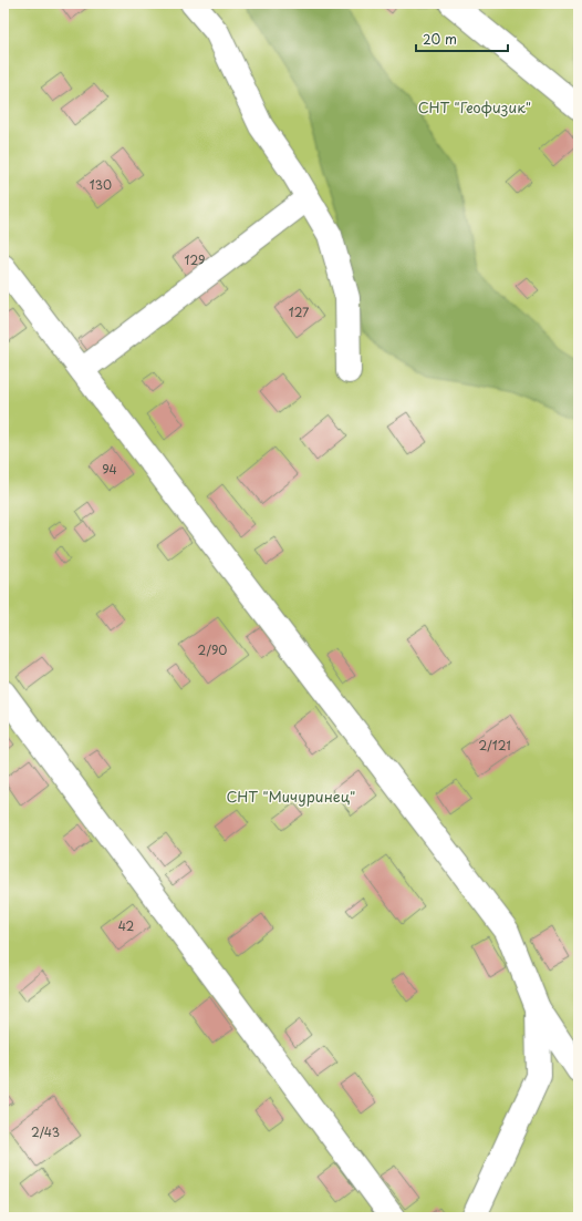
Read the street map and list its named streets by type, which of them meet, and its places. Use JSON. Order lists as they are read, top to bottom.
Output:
{
  "parks": ["СНТ \"Геофизик\"", "СНТ \"Мичуринец\""],
  "house_numbers": [
    "130",
    "129",
    "127",
    "94",
    "2/90",
    "2/121",
    "42",
    "2/43"
  ],
  "scale_bar": "20 m"
}
